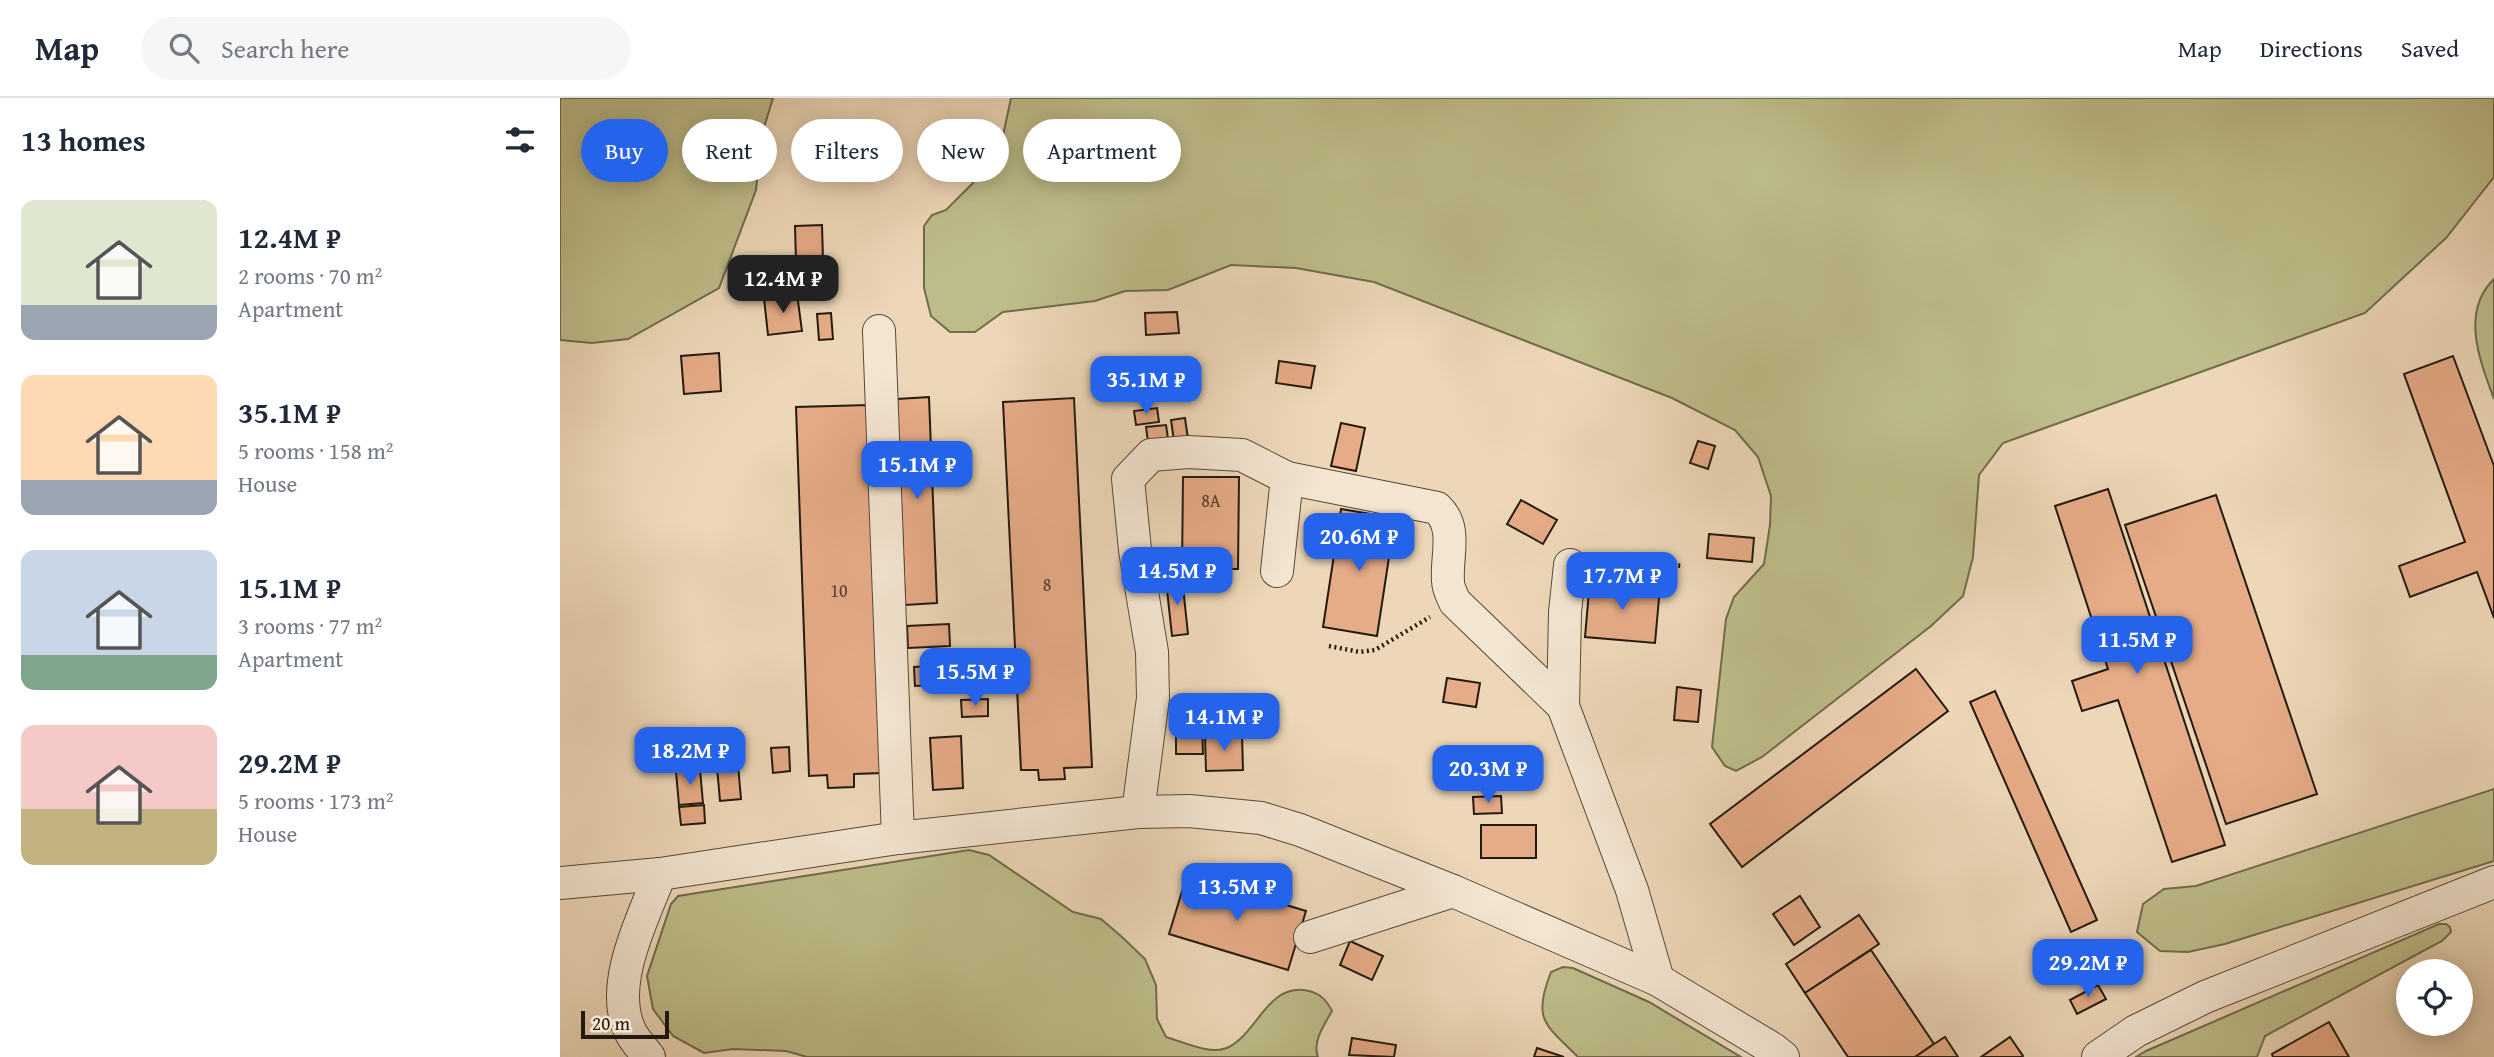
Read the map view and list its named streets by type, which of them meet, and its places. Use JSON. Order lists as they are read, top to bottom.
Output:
{
  "house_numbers": ["8А", "8", "10"],
  "scale_bar": "20 m",
  "page": {
    "header": "Map",
    "search": "Search here",
    "nav": ["Map", "Directions", "Saved"],
    "heading": "13 homes",
    "chip": [
      "Buy",
      "Rent",
      "Filters",
      "New",
      "Apartment"
    ],
    "list": [
      {
        "name": "12.4M ₽",
        "note": "2 rooms · 70 m² · Apartment"
      },
      {
        "name": "35.1M ₽",
        "note": "5 rooms · 158 m² · House"
      },
      {
        "name": "15.1M ₽",
        "note": "3 rooms · 77 m² · Apartment"
      },
      {
        "name": "29.2M ₽",
        "note": "5 rooms · 173 m² · House"
      }
    ],
    "price": [
      "12.4M ₽",
      "35.1M ₽",
      "15.1M ₽",
      "20.6M ₽",
      "14.5M ₽",
      "17.7M ₽",
      "11.5M ₽",
      "15.5M ₽",
      "14.1M ₽",
      "18.2M ₽",
      "20.3M ₽",
      "13.5M ₽",
      "29.2M ₽"
    ],
    "scale": "20 m"
  }
}
